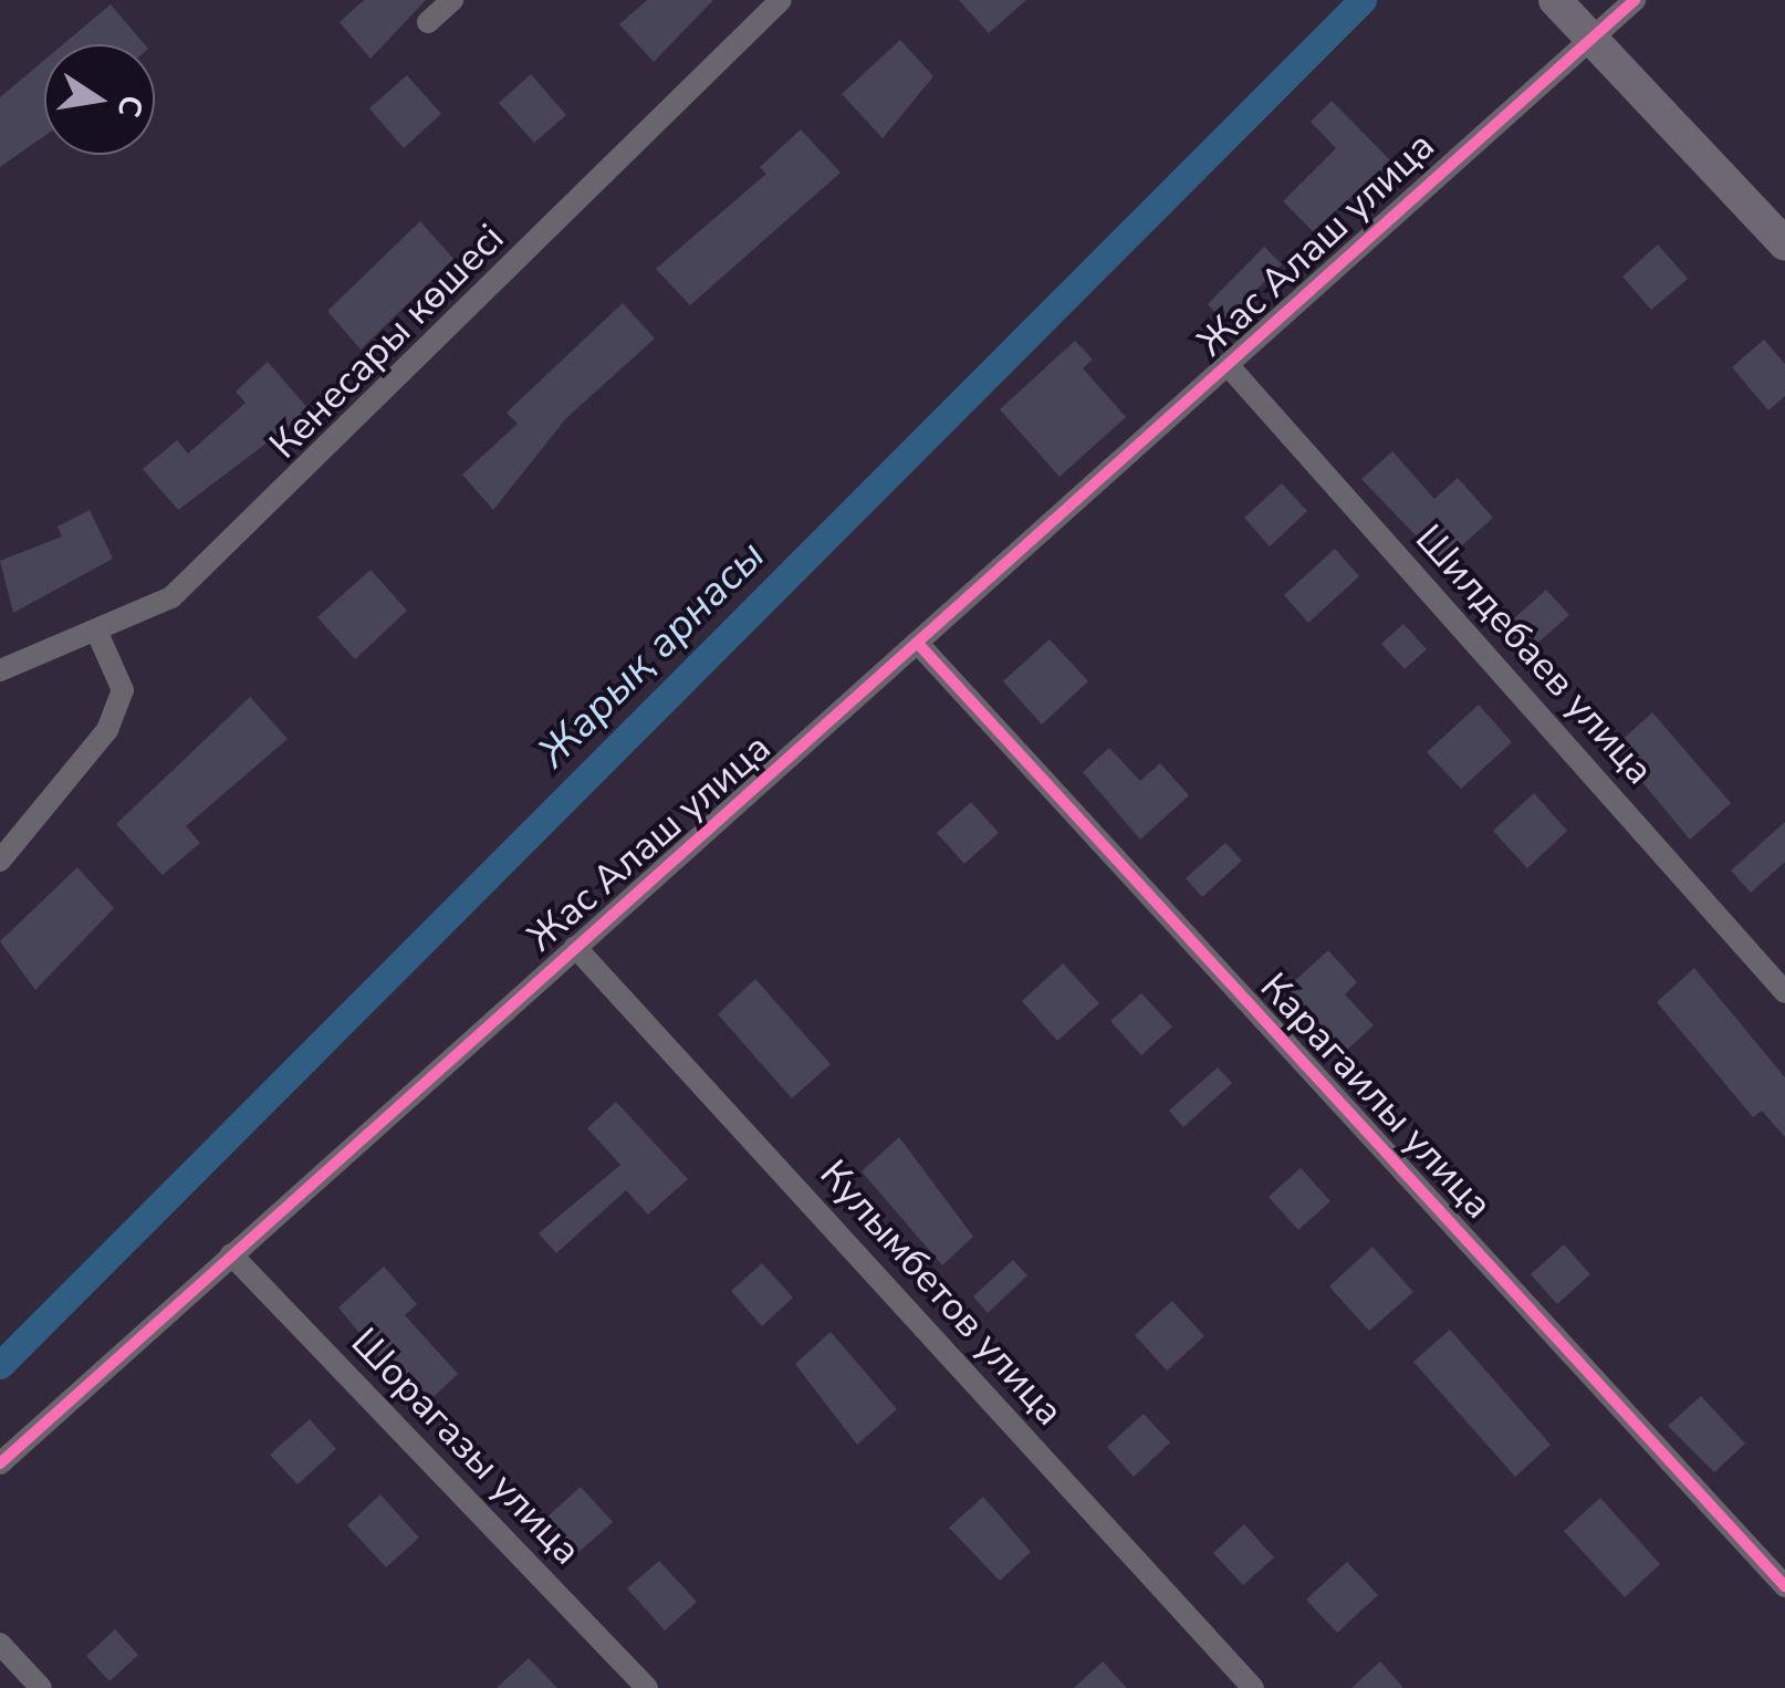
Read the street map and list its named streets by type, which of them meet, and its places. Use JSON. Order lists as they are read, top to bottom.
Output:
{
  "streets": {
    "street": [
      "Жас Алаш улица",
      "Кенесары көшесі",
      "Шилдебаев улица",
      "Карагаилы улица",
      "Кулымбетов улица",
      "Шорагазы улица"
    ]
  },
  "crossings": [
    ["Жас Алаш улица", "Шилдебаев улица"],
    ["Жас Алаш улица", "Карагаилы улица"],
    ["Жас Алаш улица", "Кулымбетов улица"],
    ["Жас Алаш улица", "Шорагазы улица"]
  ],
  "water": ["Жарық арнасы"],
  "north": "right"
}
